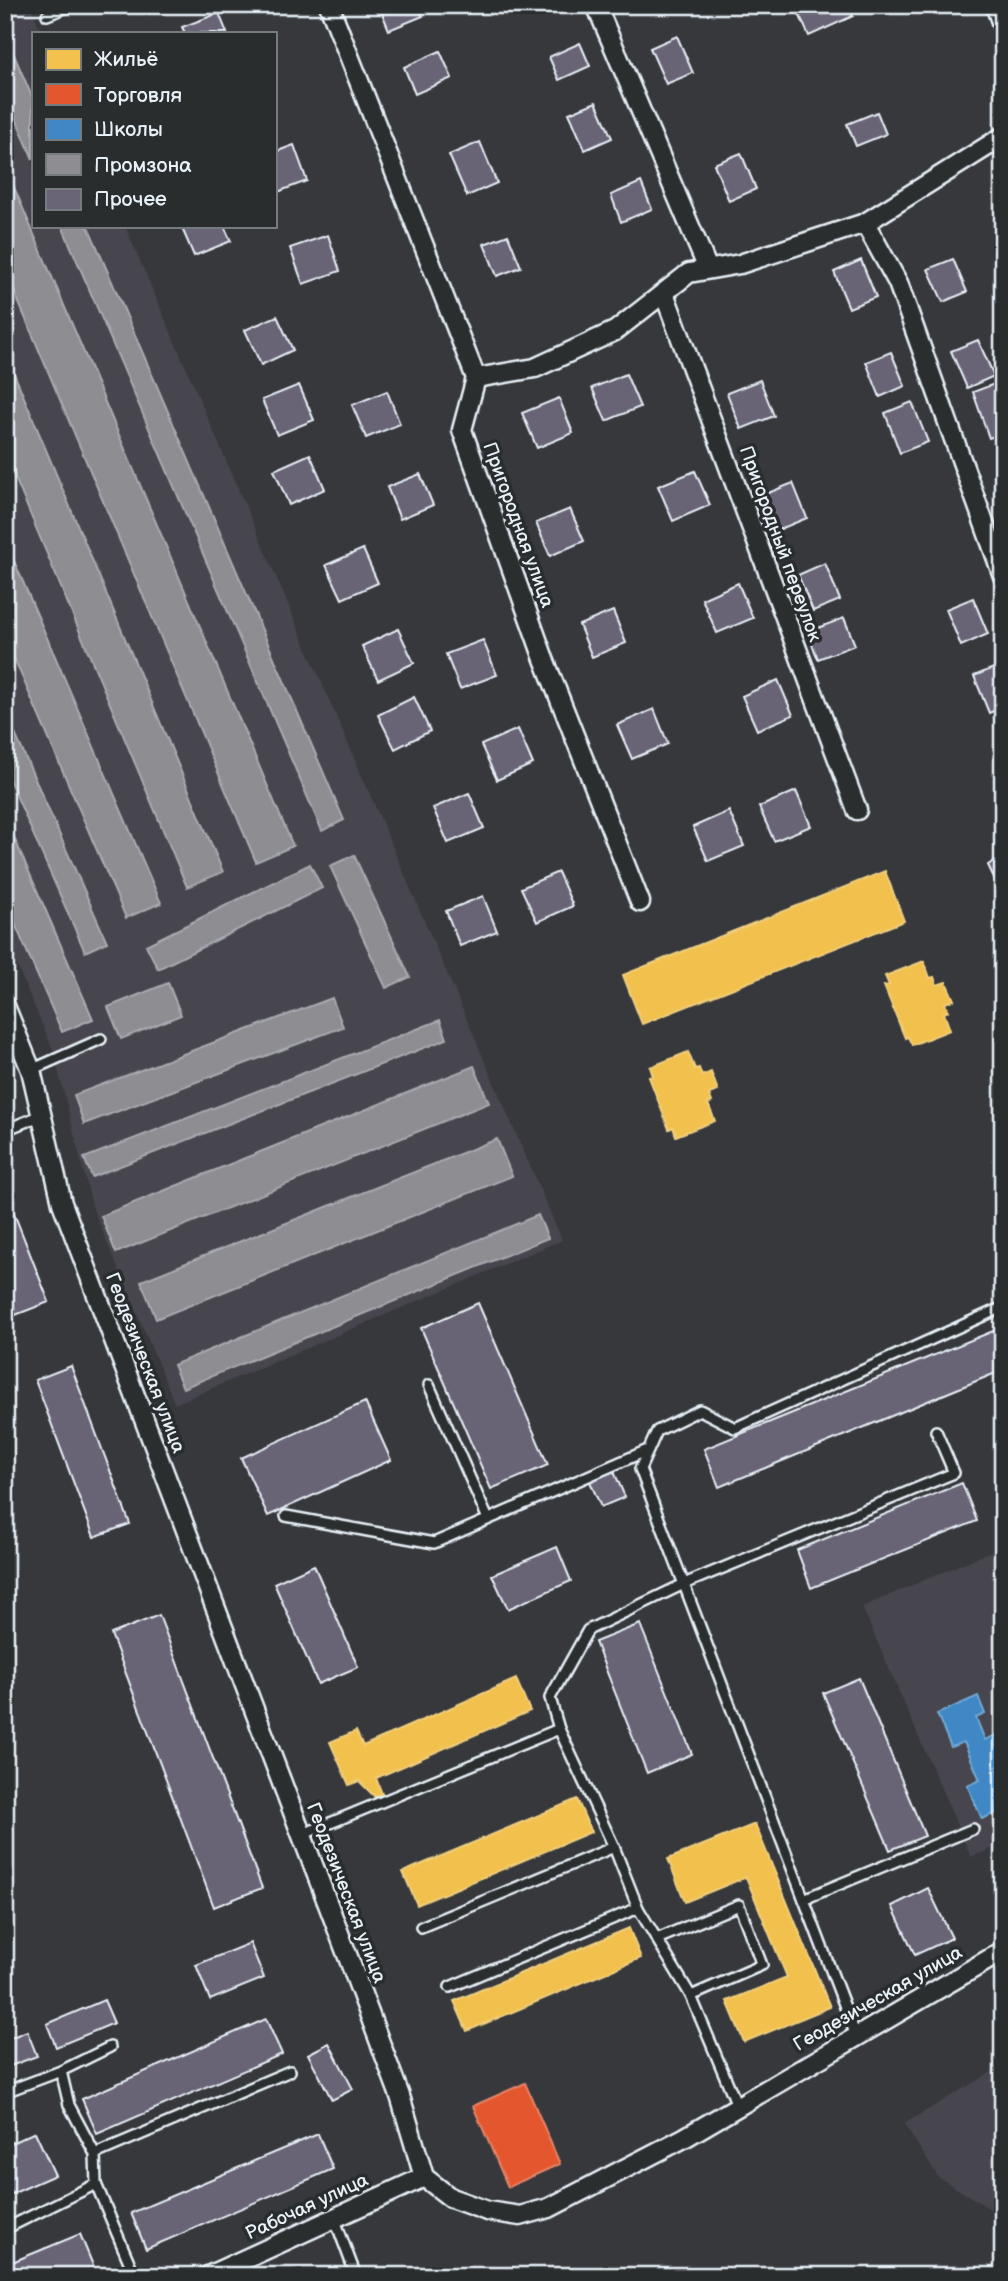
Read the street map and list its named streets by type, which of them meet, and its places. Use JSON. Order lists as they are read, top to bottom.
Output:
{
  "streets": {
    "street": [
      "Пригородная улица",
      "Пригородный переулок",
      "Геодезическая улица",
      "Рабочая улица"
    ]
  },
  "crossings": [
    ["Геодезическая улица", "Рабочая улица"]
  ],
  "legend": [
    "Жильё",
    "Торговля",
    "Школы",
    "Промзона",
    "Прочее"
  ]
}
